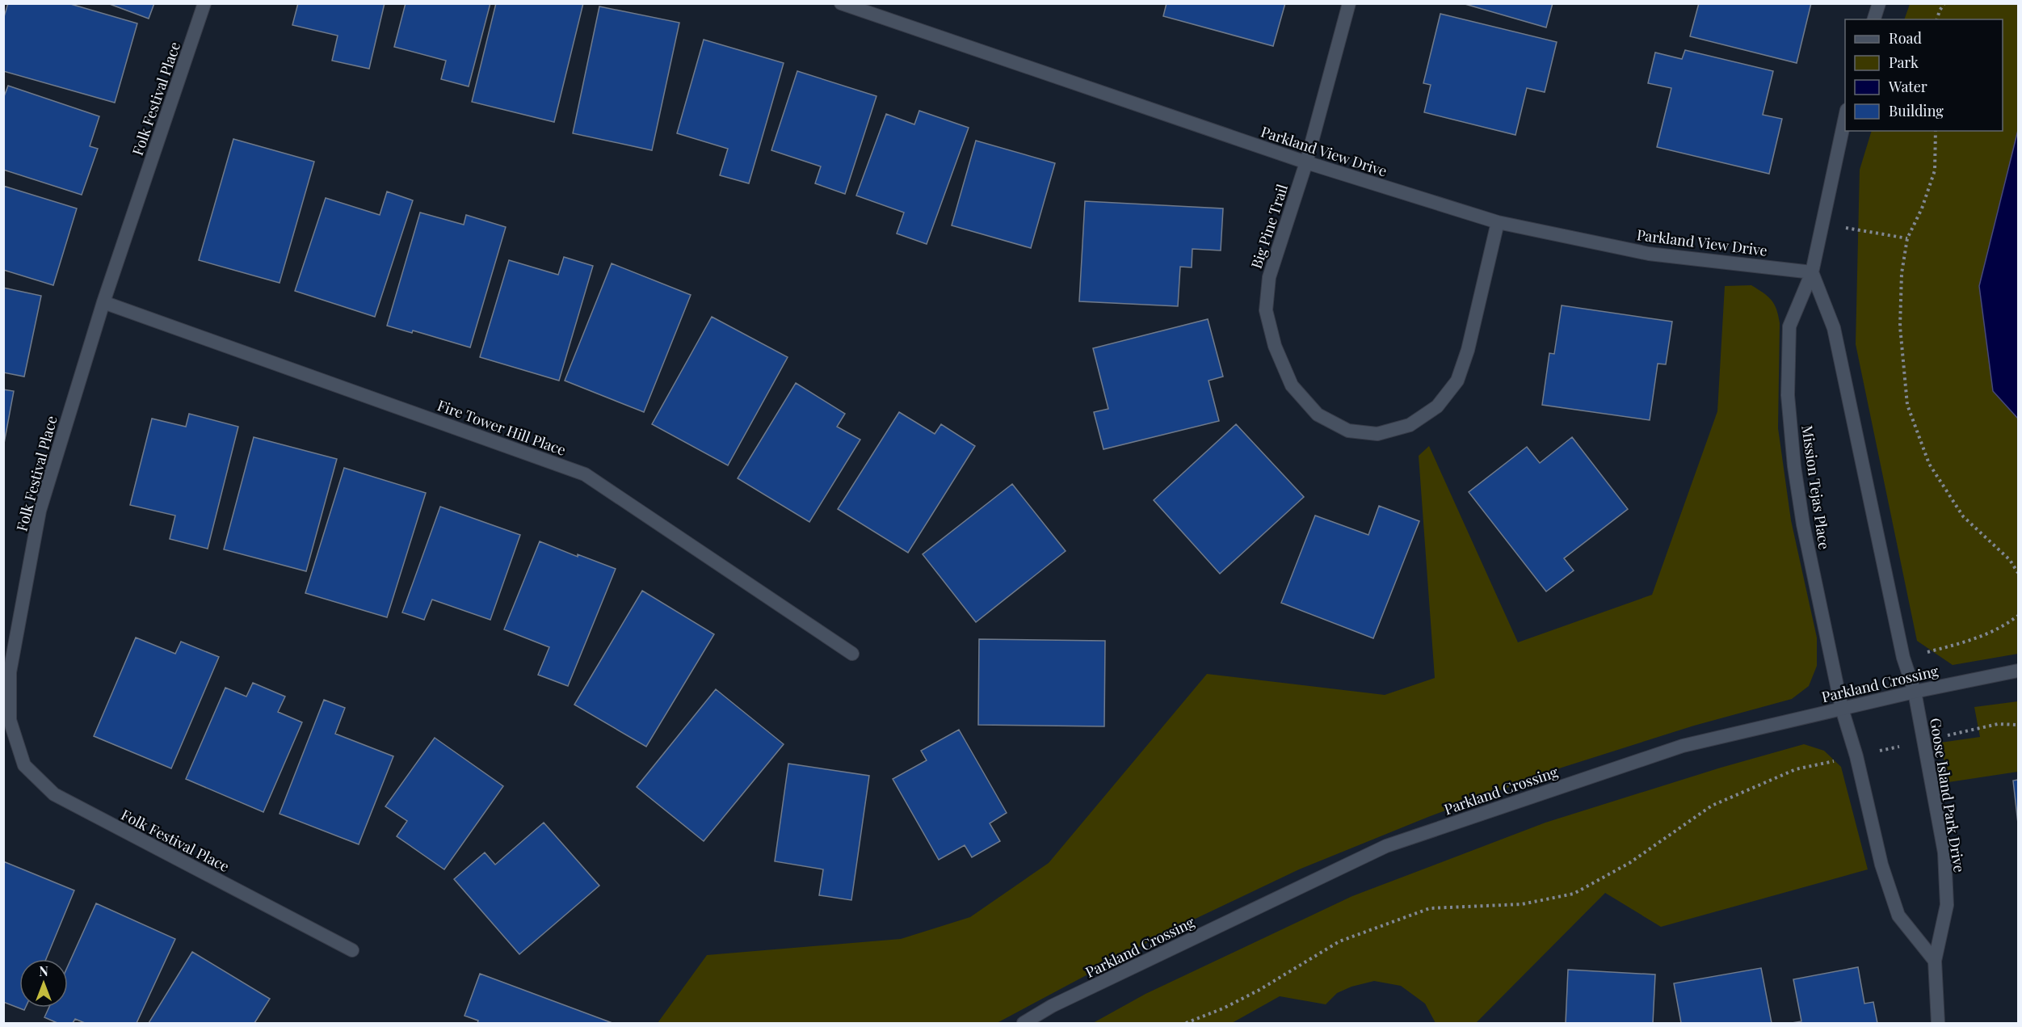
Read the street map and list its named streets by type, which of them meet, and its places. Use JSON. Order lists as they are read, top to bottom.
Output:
{
  "streets": {
    "street": [
      "Folk Festival Place",
      "Parkland View Drive",
      "Big Pine Trail",
      "Fire Tower Hill Place",
      "Mission Tejas Place",
      "Parkland Crossing",
      "Goose Island Park Drive"
    ]
  },
  "crossings": [
    ["Folk Festival Place", "Fire Tower Hill Place"],
    ["Parkland View Drive", "Big Pine Trail"],
    ["Parkland View Drive", "Mission Tejas Place"],
    ["Mission Tejas Place", "Parkland Crossing"],
    ["Parkland Crossing", "Goose Island Park Drive"]
  ],
  "legend": [
    "Road",
    "Park",
    "Water",
    "Building"
  ],
  "north": "top"
}
